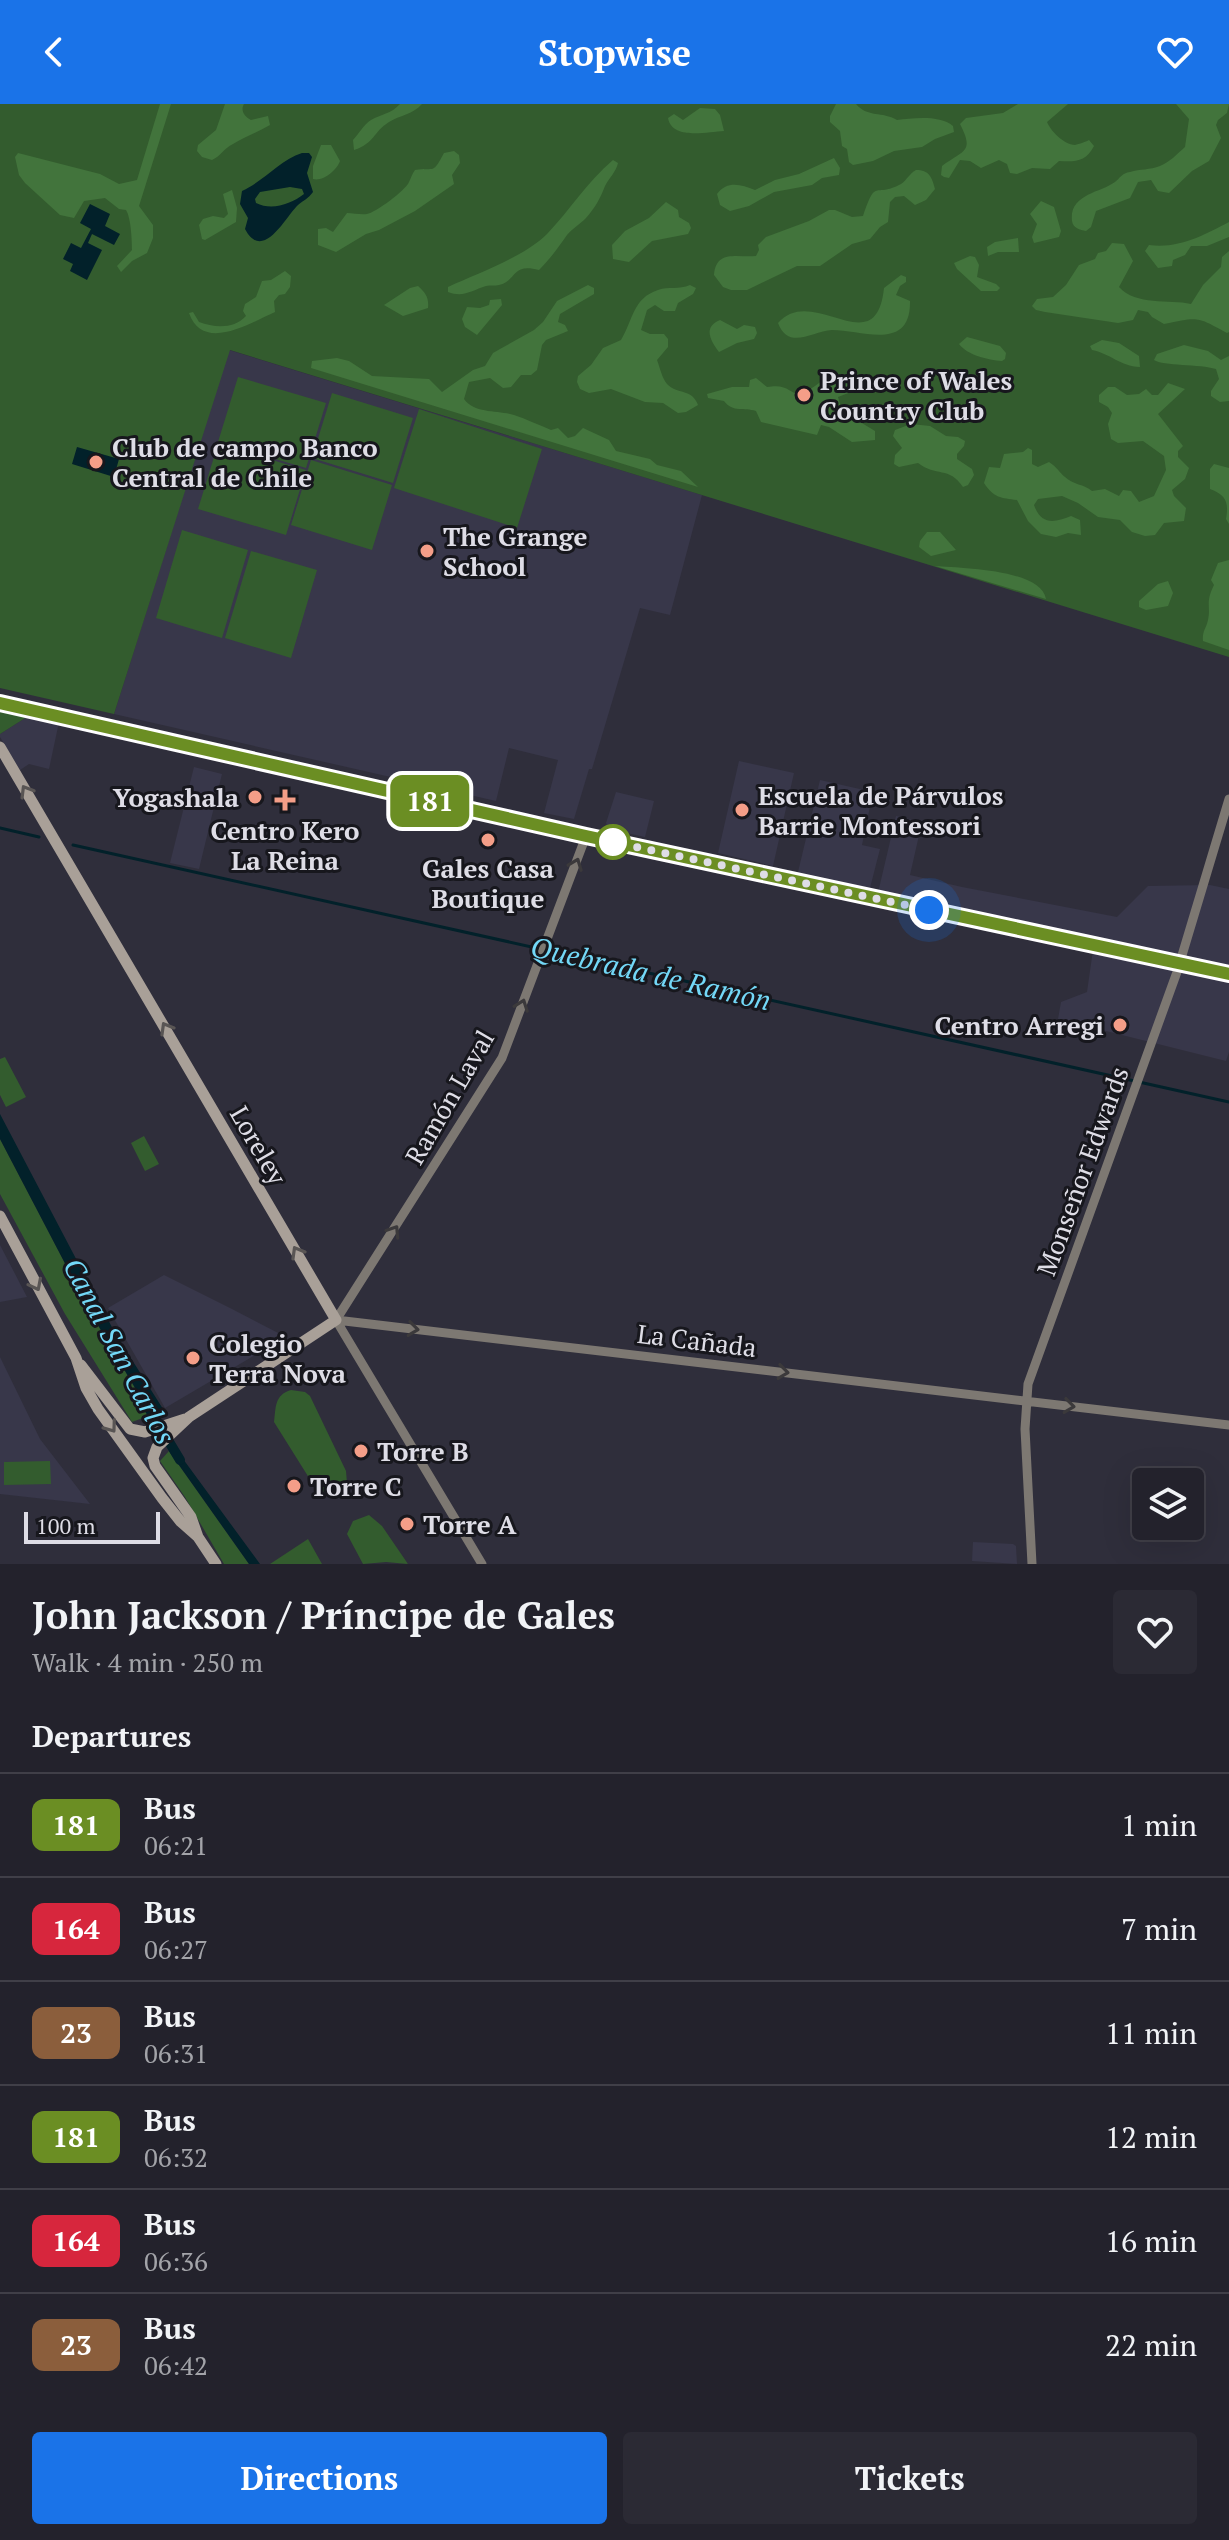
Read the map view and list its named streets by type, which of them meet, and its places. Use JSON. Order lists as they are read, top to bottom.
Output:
{
  "streets": {
    "main road": ["Loreley"],
    "street": ["Ramón Laval", "Monseñor Edwards", "La Cañada"]
  },
  "crossings": [
    ["Ramón Laval", "Loreley"],
    ["Ramón Laval", "La Cañada"],
    ["Loreley", "La Cañada"],
    ["Monseñor Edwards", "La Cañada"]
  ],
  "one_way": ["Ramón Laval", "Loreley", "La Cañada"],
  "water": ["Quebrada de Ramón", "Canal San Carlos"],
  "places": {
    "other": [
      "Prince of Wales Country Club",
      "Club de campo Banco Central de Chile",
      "The Grange School",
      "Yogashala",
      "Escuela de Párvulos Barrie Montessori",
      "Gales Casa Boutique",
      "Centro Arregi",
      "Colegio Terra Nova",
      "Torre B",
      "Torre C",
      "Torre A"
    ],
    "health": ["Centro Kero La Reina"]
  },
  "lines": ["bus line 181"],
  "scale_bar": "100 m",
  "page": {
    "header": "Stopwise",
    "on_map": "181",
    "scale": "100 m",
    "heading": [
      ["John Jackson / Príncipe de Gales", "Walk · 4 min · 250 m"],
      "Departures"
    ],
    "list": [
      {
        "mark": "181",
        "name": "Bus",
        "note": "06:21",
        "value": "1 min"
      },
      {
        "mark": "164",
        "name": "Bus",
        "note": "06:27",
        "value": "7 min"
      },
      {
        "mark": "23",
        "name": "Bus",
        "note": "06:31",
        "value": "11 min"
      },
      {
        "mark": "181",
        "name": "Bus",
        "note": "06:32",
        "value": "12 min"
      },
      {
        "mark": "164",
        "name": "Bus",
        "note": "06:36",
        "value": "16 min"
      },
      {
        "mark": "23",
        "name": "Bus",
        "note": "06:42",
        "value": "22 min"
      }
    ],
    "buttons": ["Directions", "Tickets"]
  }
}
